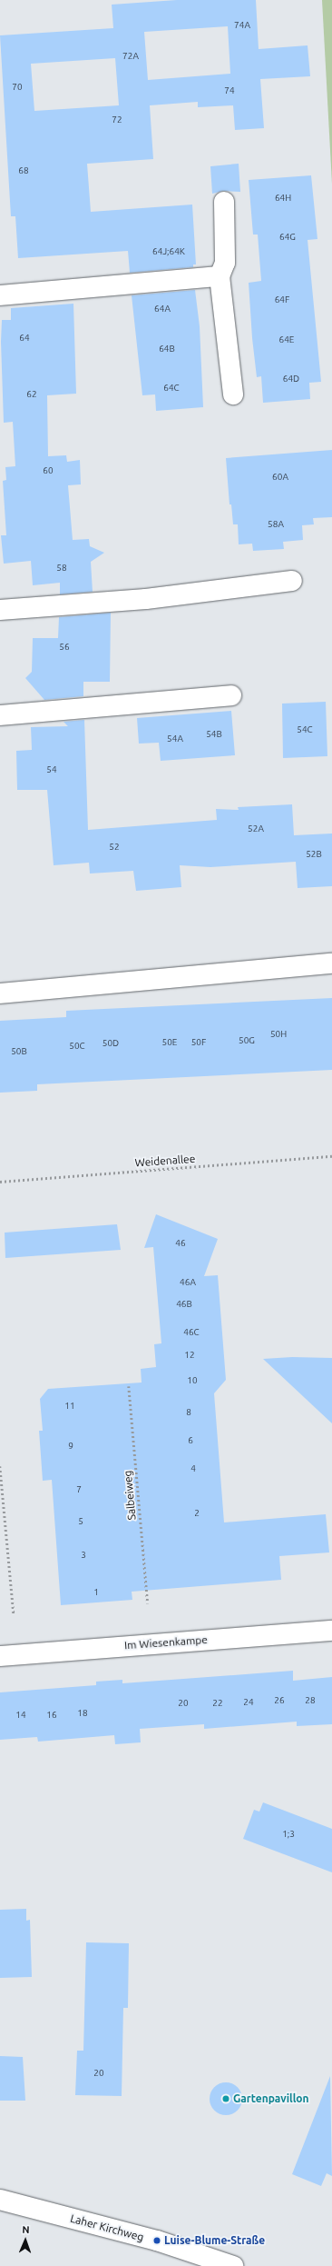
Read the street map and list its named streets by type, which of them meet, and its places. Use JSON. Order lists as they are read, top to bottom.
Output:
{
  "streets": {
    "street": ["Im Wiesenkampe", "Laher Kirchweg"],
    "path": ["Weidenallee", "Salbeiweg"]
  },
  "places": ["Gartenpavillon", "Luise-Blume-Straße"],
  "house_numbers": [
    "74A",
    "72A",
    "70",
    "74",
    "72",
    "68",
    "64H",
    "64G",
    "64J;64K",
    "64F",
    "64A",
    "64",
    "64E",
    "64B",
    "64D",
    "64C",
    "62",
    "60",
    "60A",
    "58A",
    "58",
    "56",
    "54C",
    "54B",
    "54A",
    "54",
    "52A",
    "52",
    "52B",
    "50H",
    "50G",
    "50E",
    "50F",
    "50D",
    "50C",
    "50B",
    "46",
    "46A",
    "46B",
    "46C",
    "12",
    "10",
    "11",
    "8",
    "6",
    "9",
    "4",
    "7",
    "2",
    "5",
    "3",
    "1",
    "26",
    "28",
    "24",
    "20",
    "22",
    "18",
    "14",
    "16",
    "1;3",
    "20"
  ],
  "north": "top"
}
